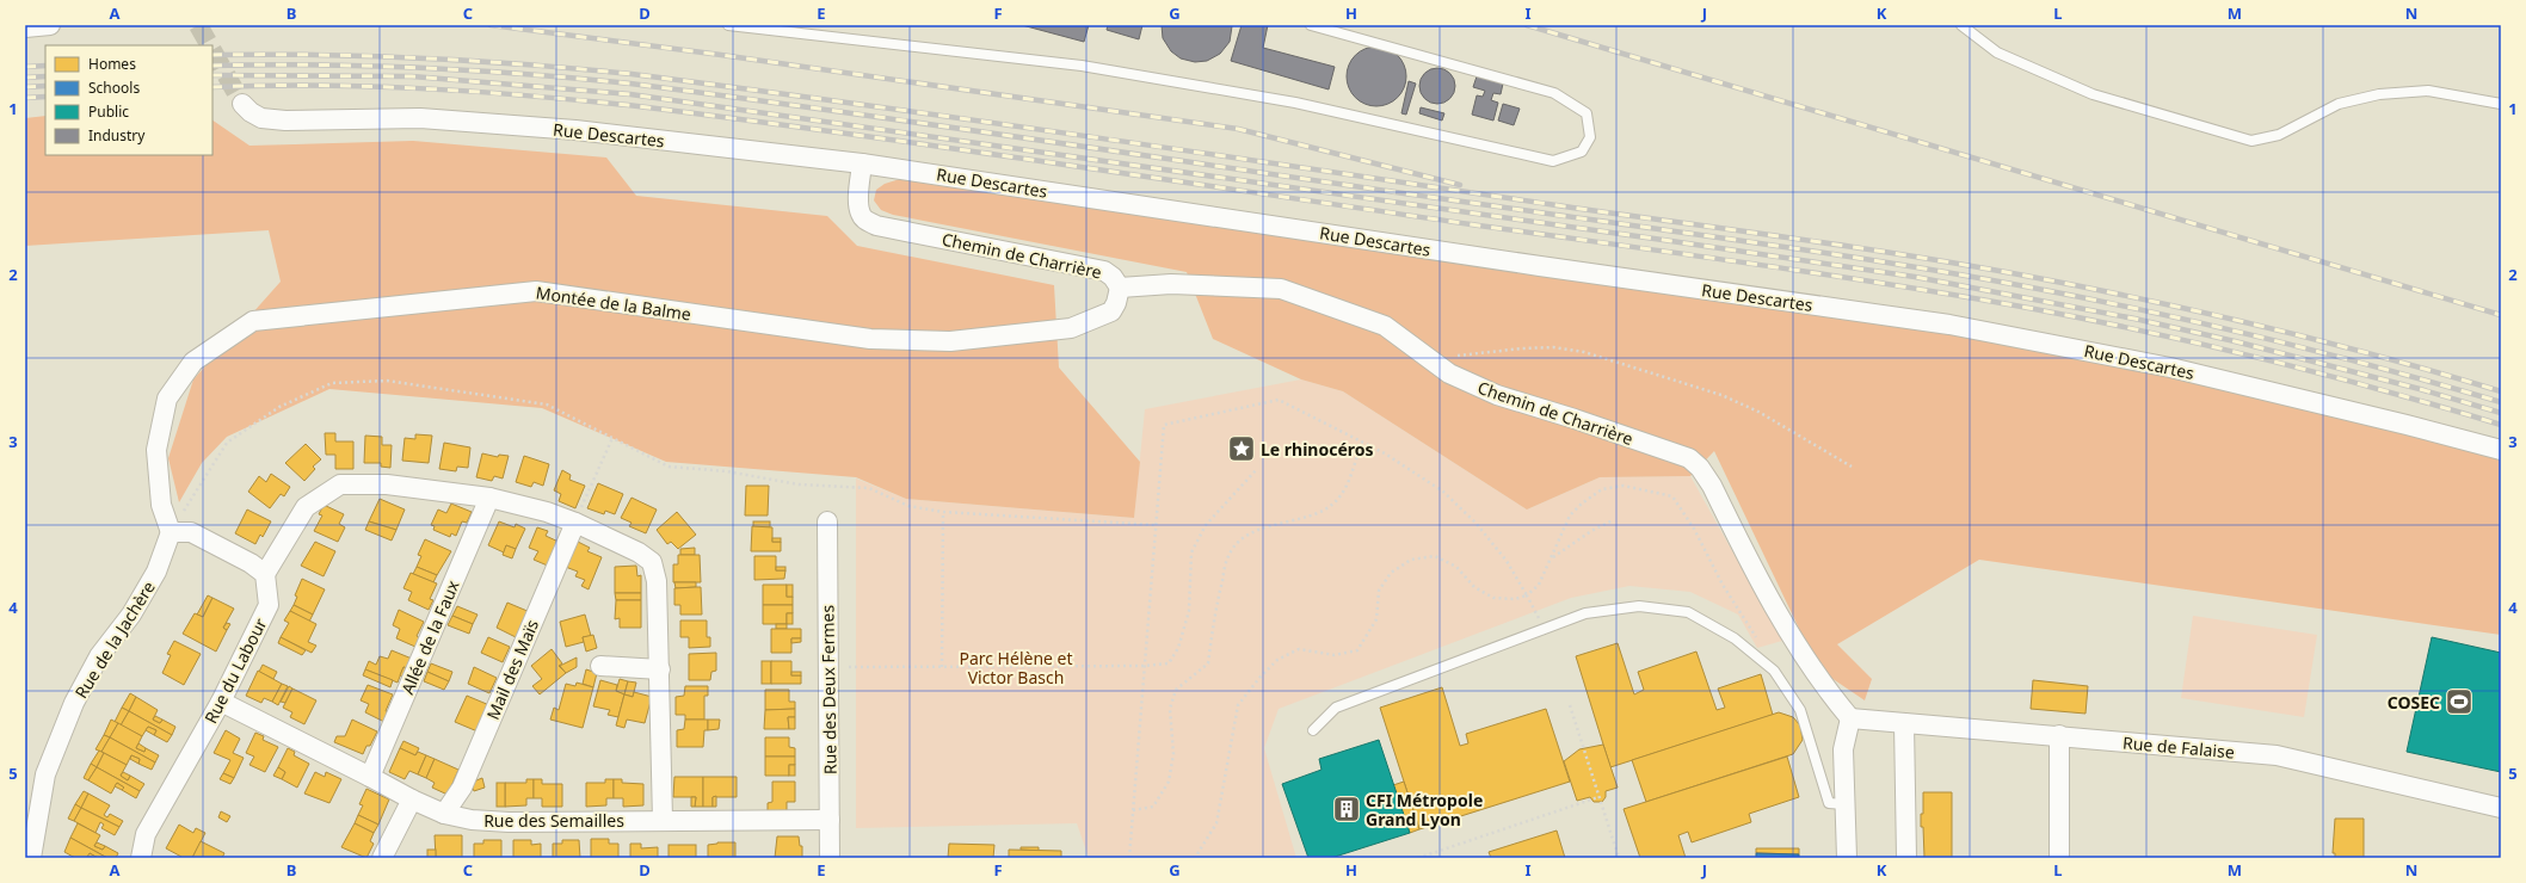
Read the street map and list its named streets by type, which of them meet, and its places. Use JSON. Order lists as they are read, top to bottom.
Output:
{
  "streets": {
    "street": [
      "Rue Descartes",
      "Chemin de Charrière",
      "Montée de la Balme",
      "Allée de la Faux",
      "Rue de la Jachère",
      "Mail des Maïs",
      "Rue du Labour",
      "Rue des Deux Fermes",
      "Rue de Falaise",
      "Rue des Semailles"
    ]
  },
  "crossings": [
    ["Rue Descartes", "Chemin de Charrière"],
    ["Chemin de Charrière", "Montée de la Balme"],
    ["Chemin de Charrière", "Rue de Falaise"],
    ["Montée de la Balme", "Rue de la Jachère"],
    ["Allée de la Faux", "Rue des Semailles"],
    ["Mail des Maïs", "Rue des Semailles"],
    ["Rue du Labour", "Rue des Semailles"],
    ["Rue des Deux Fermes", "Rue des Semailles"]
  ],
  "parks": ["Parc Hélène et Victor Basch"],
  "places": {
    "place": ["Le rhinocéros"],
    "sports": ["COSEC"],
    "building": ["CFI Métropole Grand Lyon"]
  },
  "legend": [
    "Homes",
    "Schools",
    "Public",
    "Industry"
  ],
  "grid": {
    "columns": [
      "A",
      "B",
      "C",
      "D",
      "E",
      "F",
      "G",
      "H",
      "I",
      "J",
      "K",
      "L",
      "M",
      "N"
    ],
    "rows": [
      "1",
      "2",
      "3",
      "4",
      "5"
    ]
  }
}
